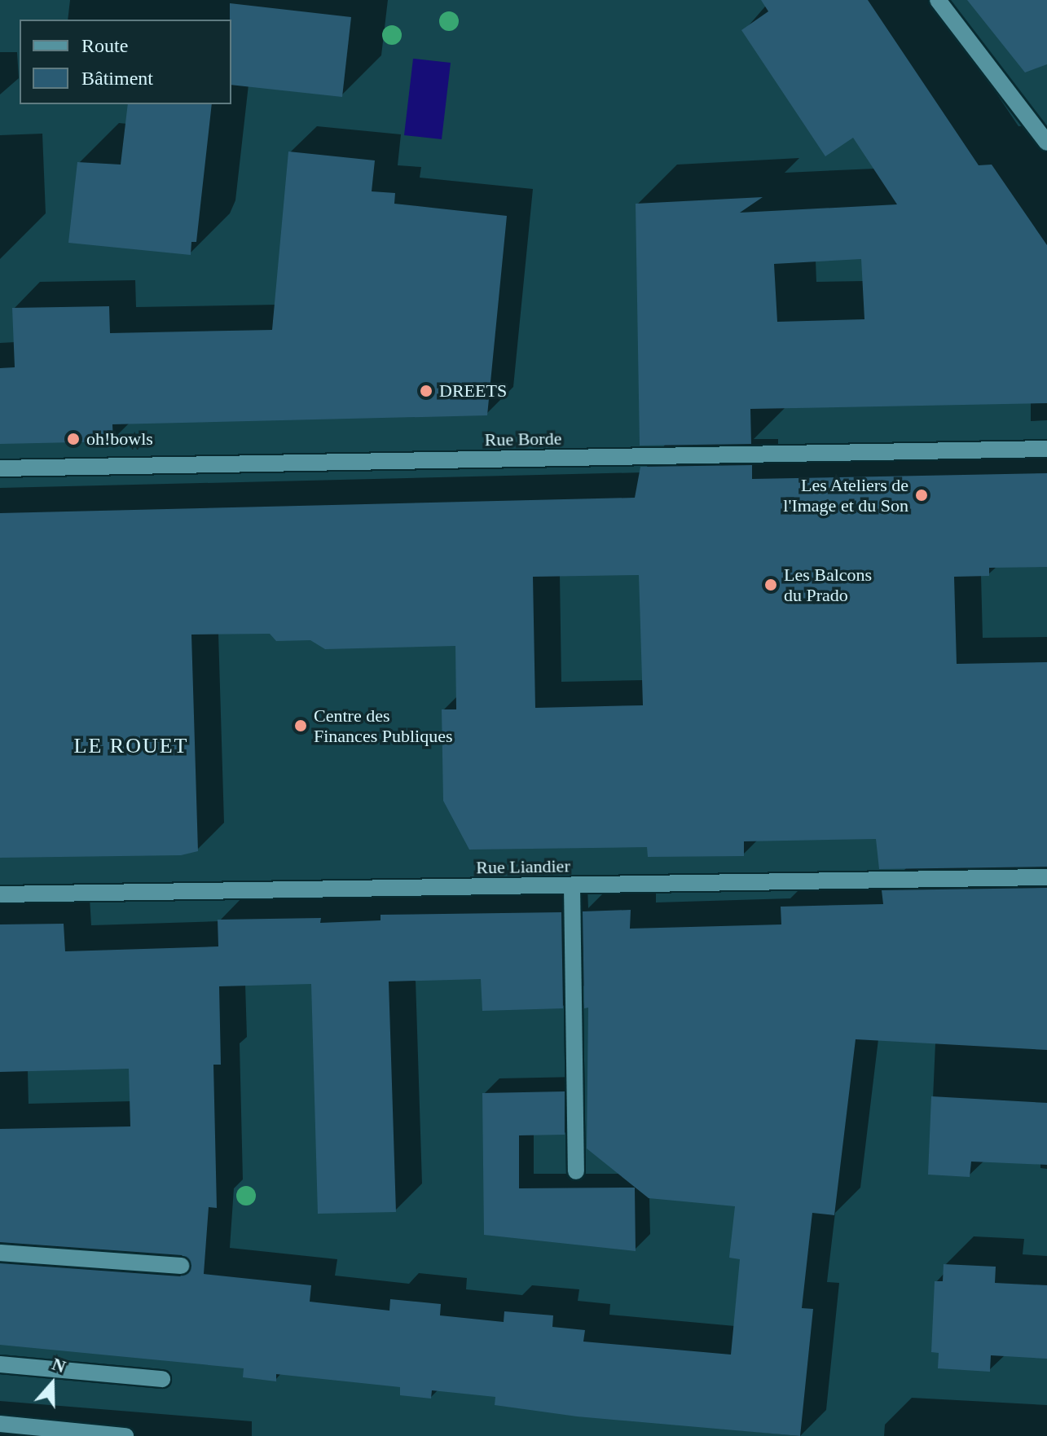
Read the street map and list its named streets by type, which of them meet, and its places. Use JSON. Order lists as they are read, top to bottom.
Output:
{
  "streets": {
    "street": ["Rue Borde", "Rue Liandier"]
  },
  "districts": ["LE ROUET"],
  "places": [
    "DREETS",
    "oh!bowls",
    "Les Ateliers de l'Image et du Son",
    "Les Balcons du Prado",
    "Centre des Finances Publiques"
  ],
  "legend": ["Route", "Bâtiment"],
  "north": "top"
}
